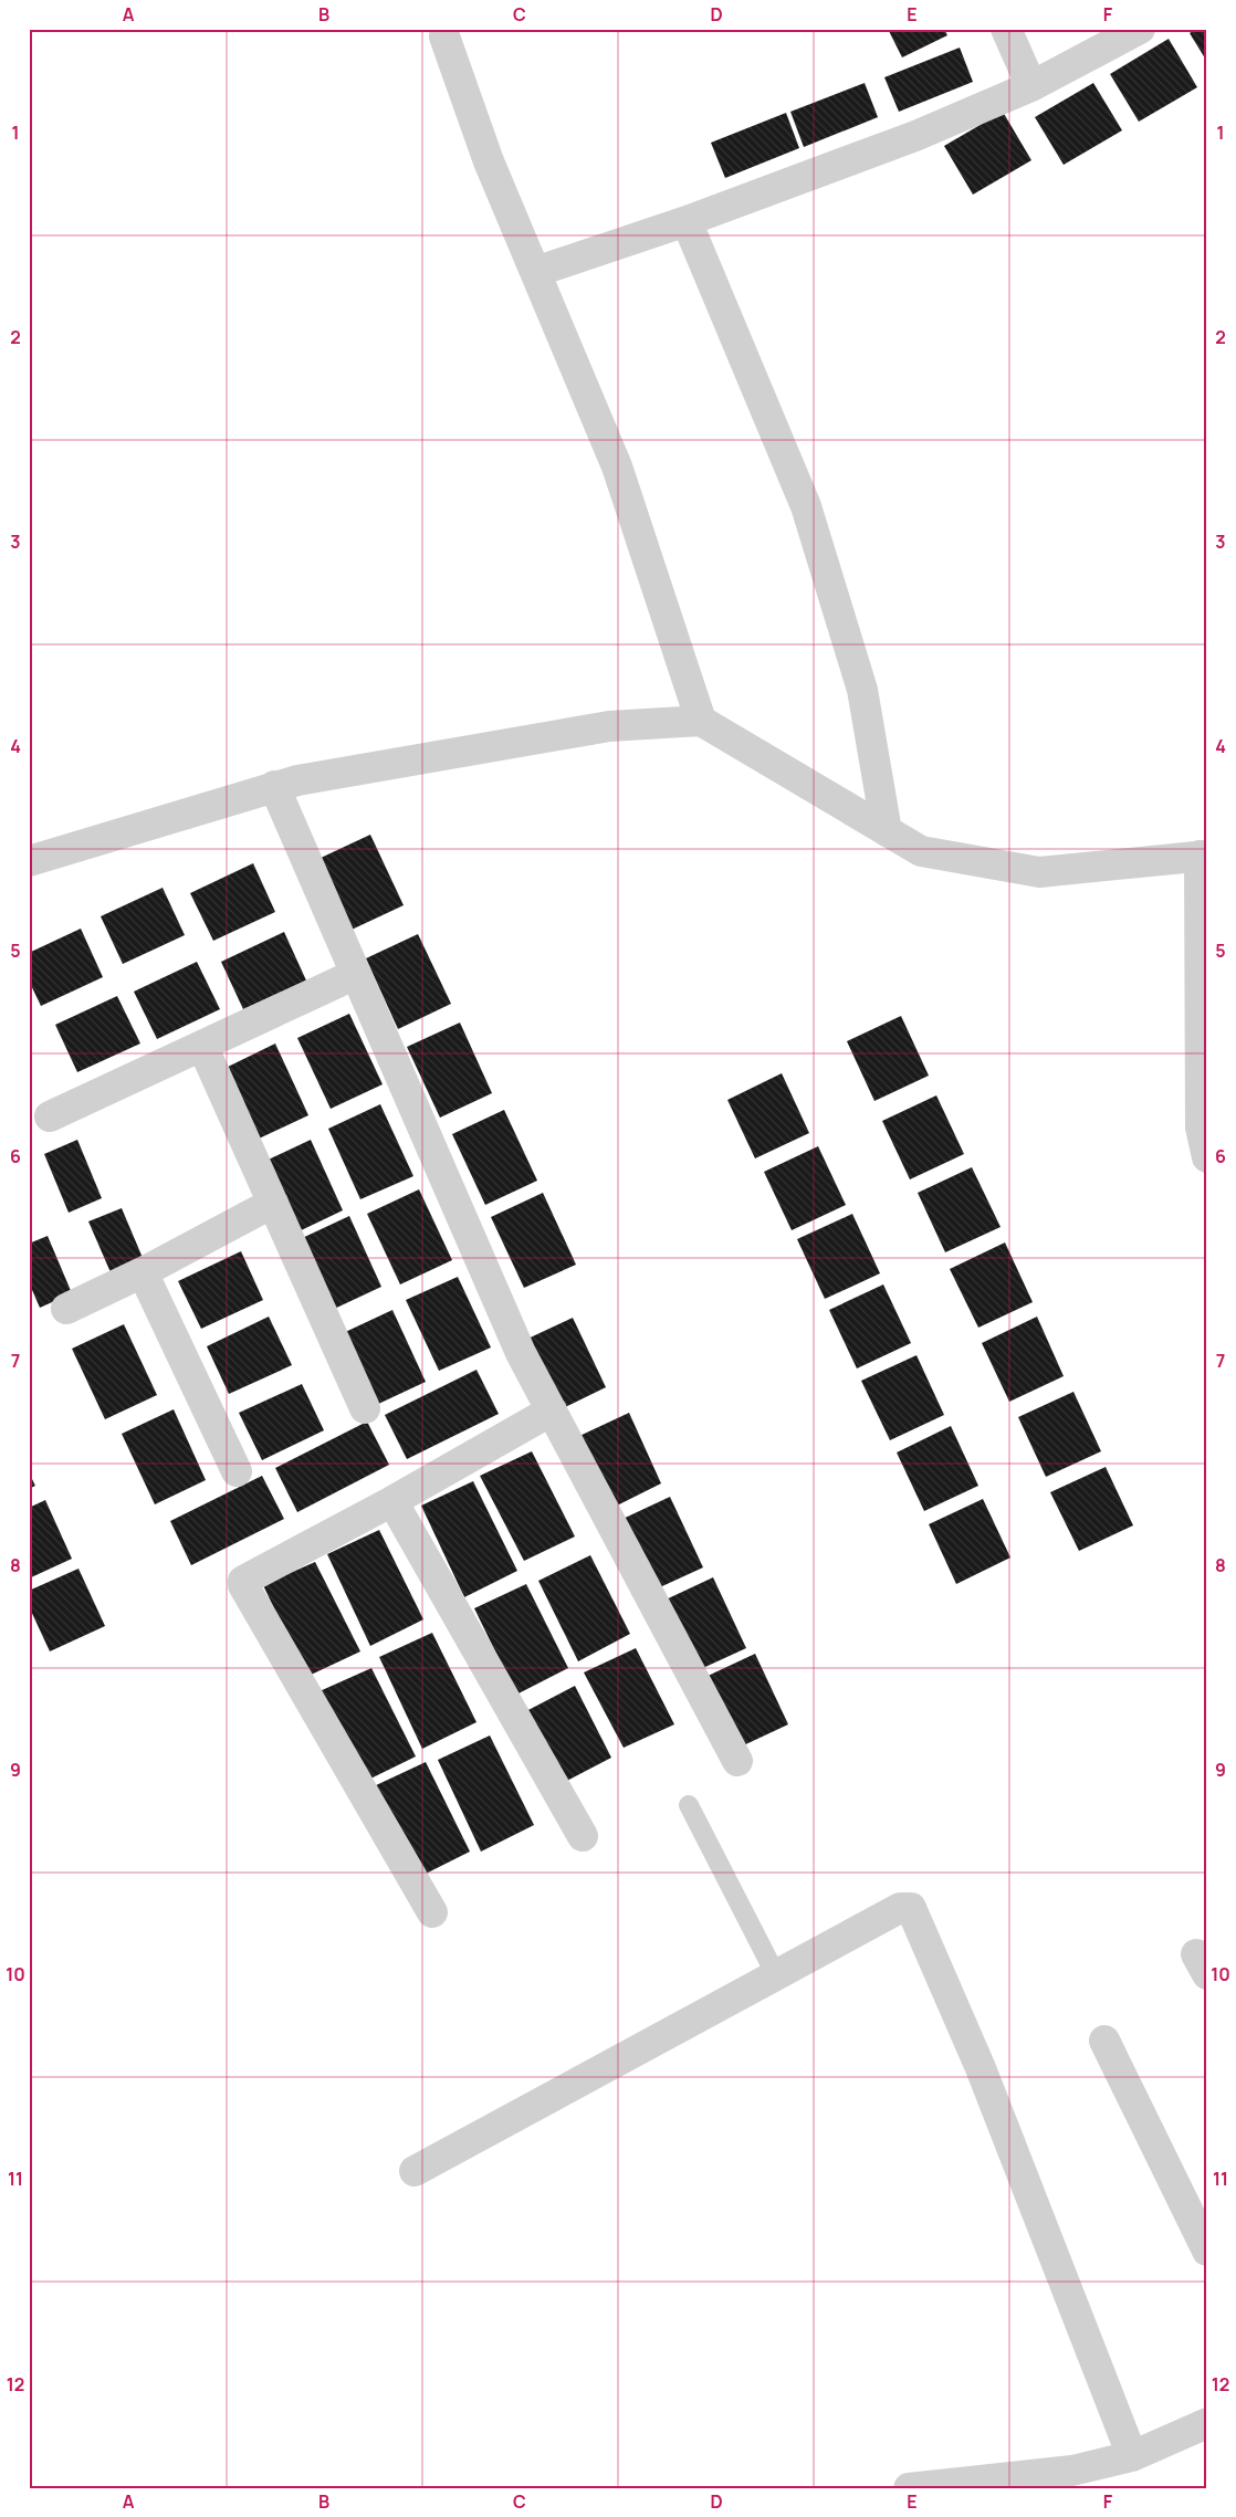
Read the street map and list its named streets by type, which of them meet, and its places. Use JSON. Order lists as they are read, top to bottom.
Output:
{
  "grid": {
    "columns": [
      "A",
      "B",
      "C",
      "D",
      "E",
      "F"
    ],
    "rows": [
      "1",
      "2",
      "3",
      "4",
      "5",
      "6",
      "7",
      "8",
      "9",
      "10",
      "11",
      "12"
    ]
  }
}
